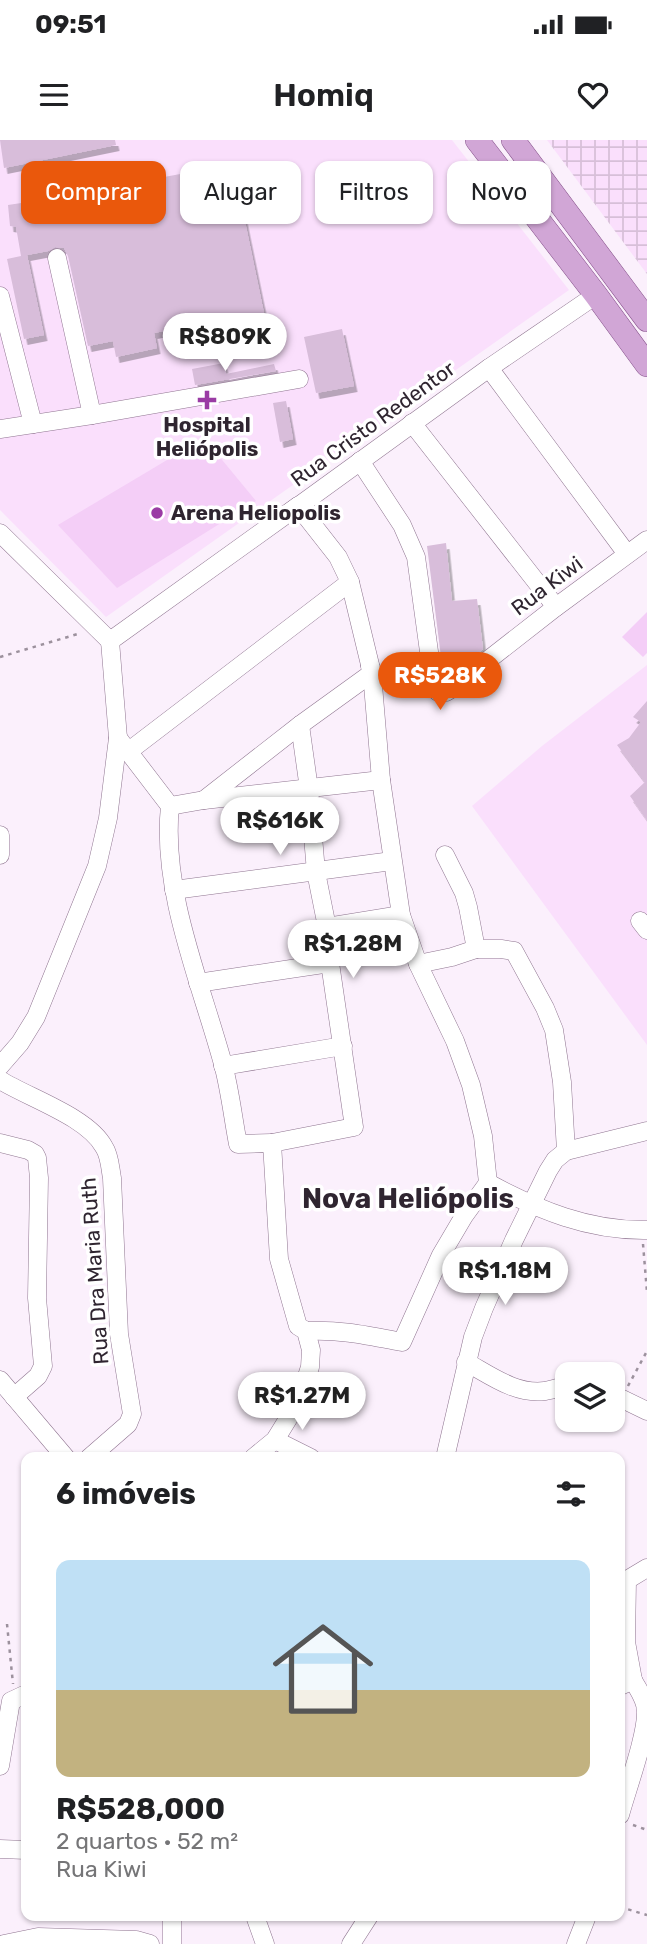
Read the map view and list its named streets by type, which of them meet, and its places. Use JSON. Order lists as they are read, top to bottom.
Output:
{
  "streets": {
    "street": ["Rua Cristo Redentor", "Rua Kiwi", "Rua Dra Maria Ruth"]
  },
  "crossings": [
    ["Rua Cristo Redentor", "Rua Kiwi"]
  ],
  "districts": ["Nova Heliópolis"],
  "places": {
    "health": ["Hospital Heliópolis"],
    "other": ["Arena Heliopolis"]
  },
  "page": {
    "status": "09:51",
    "header": "Homiq",
    "chip": [
      "Comprar",
      "Alugar",
      "Filtros",
      "Novo"
    ],
    "price": [
      "R$809K",
      "R$528K",
      "R$616K",
      "R$1.28M",
      "R$1.18M",
      "R$1.27M"
    ],
    "heading": "6 imóveis",
    "list": [
      {
        "name": "R$528,000",
        "note": "2 quartos · 52 m² · Rua Kiwi"
      }
    ]
  }
}
